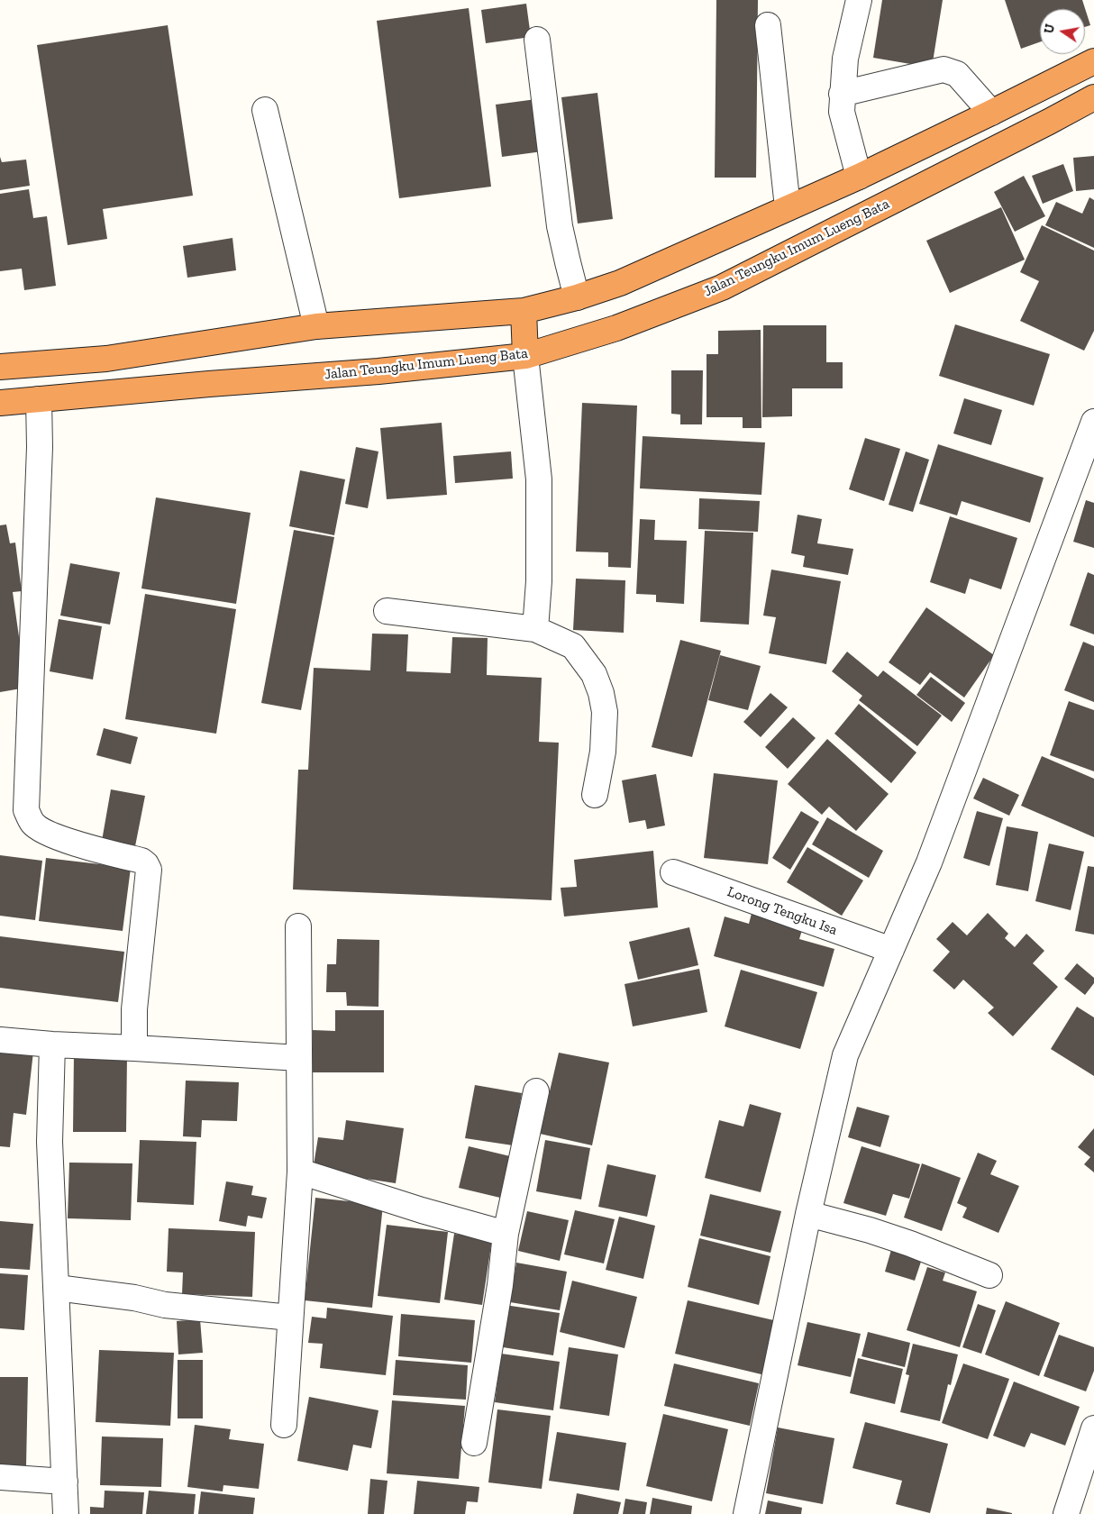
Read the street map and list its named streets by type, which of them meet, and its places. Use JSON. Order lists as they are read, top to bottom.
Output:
{
  "streets": {
    "highway": ["Jalan Teungku Imum Lueng Bata"],
    "street": ["Lorong Tengku Isa"]
  },
  "north": "left"
}
